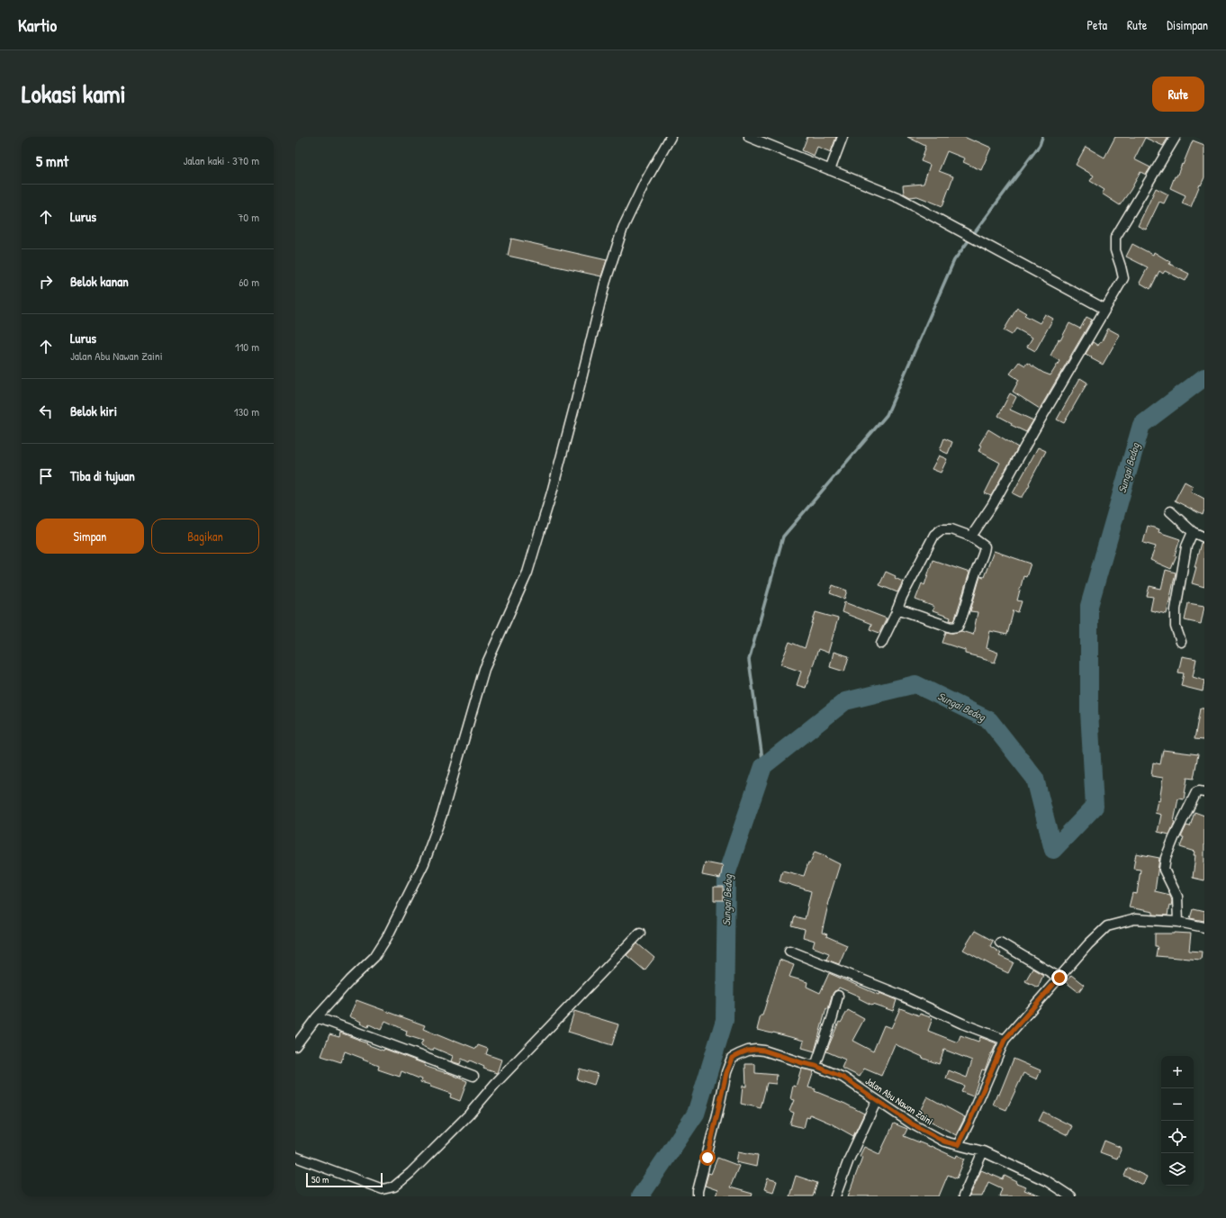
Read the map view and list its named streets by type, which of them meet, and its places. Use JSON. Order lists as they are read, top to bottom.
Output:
{
  "streets": {
    "street": ["Jalan Abu Nawan Zaini"]
  },
  "water": ["Sungai Bedog"],
  "scale_bar": "50 m",
  "page": {
    "header": "Kartio",
    "nav": ["Peta", "Rute", "Disimpan"],
    "title": "Lokasi kami",
    "buttons": [
      "Rute",
      ["Simpan", "Bagikan"]
    ],
    "heading": ["5 mnt", "Jalan kaki · 370 m"],
    "list": [
      ["Lurus", "70 m"],
      ["Belok kanan", "60 m"],
      ["Lurus", "Jalan Abu Nawan Zaini", "110 m"],
      ["Belok kiri", "130 m"],
      "Tiba di tujuan"
    ],
    "map_buttons": ["+", "−"],
    "scale": "50 m"
  }
}
